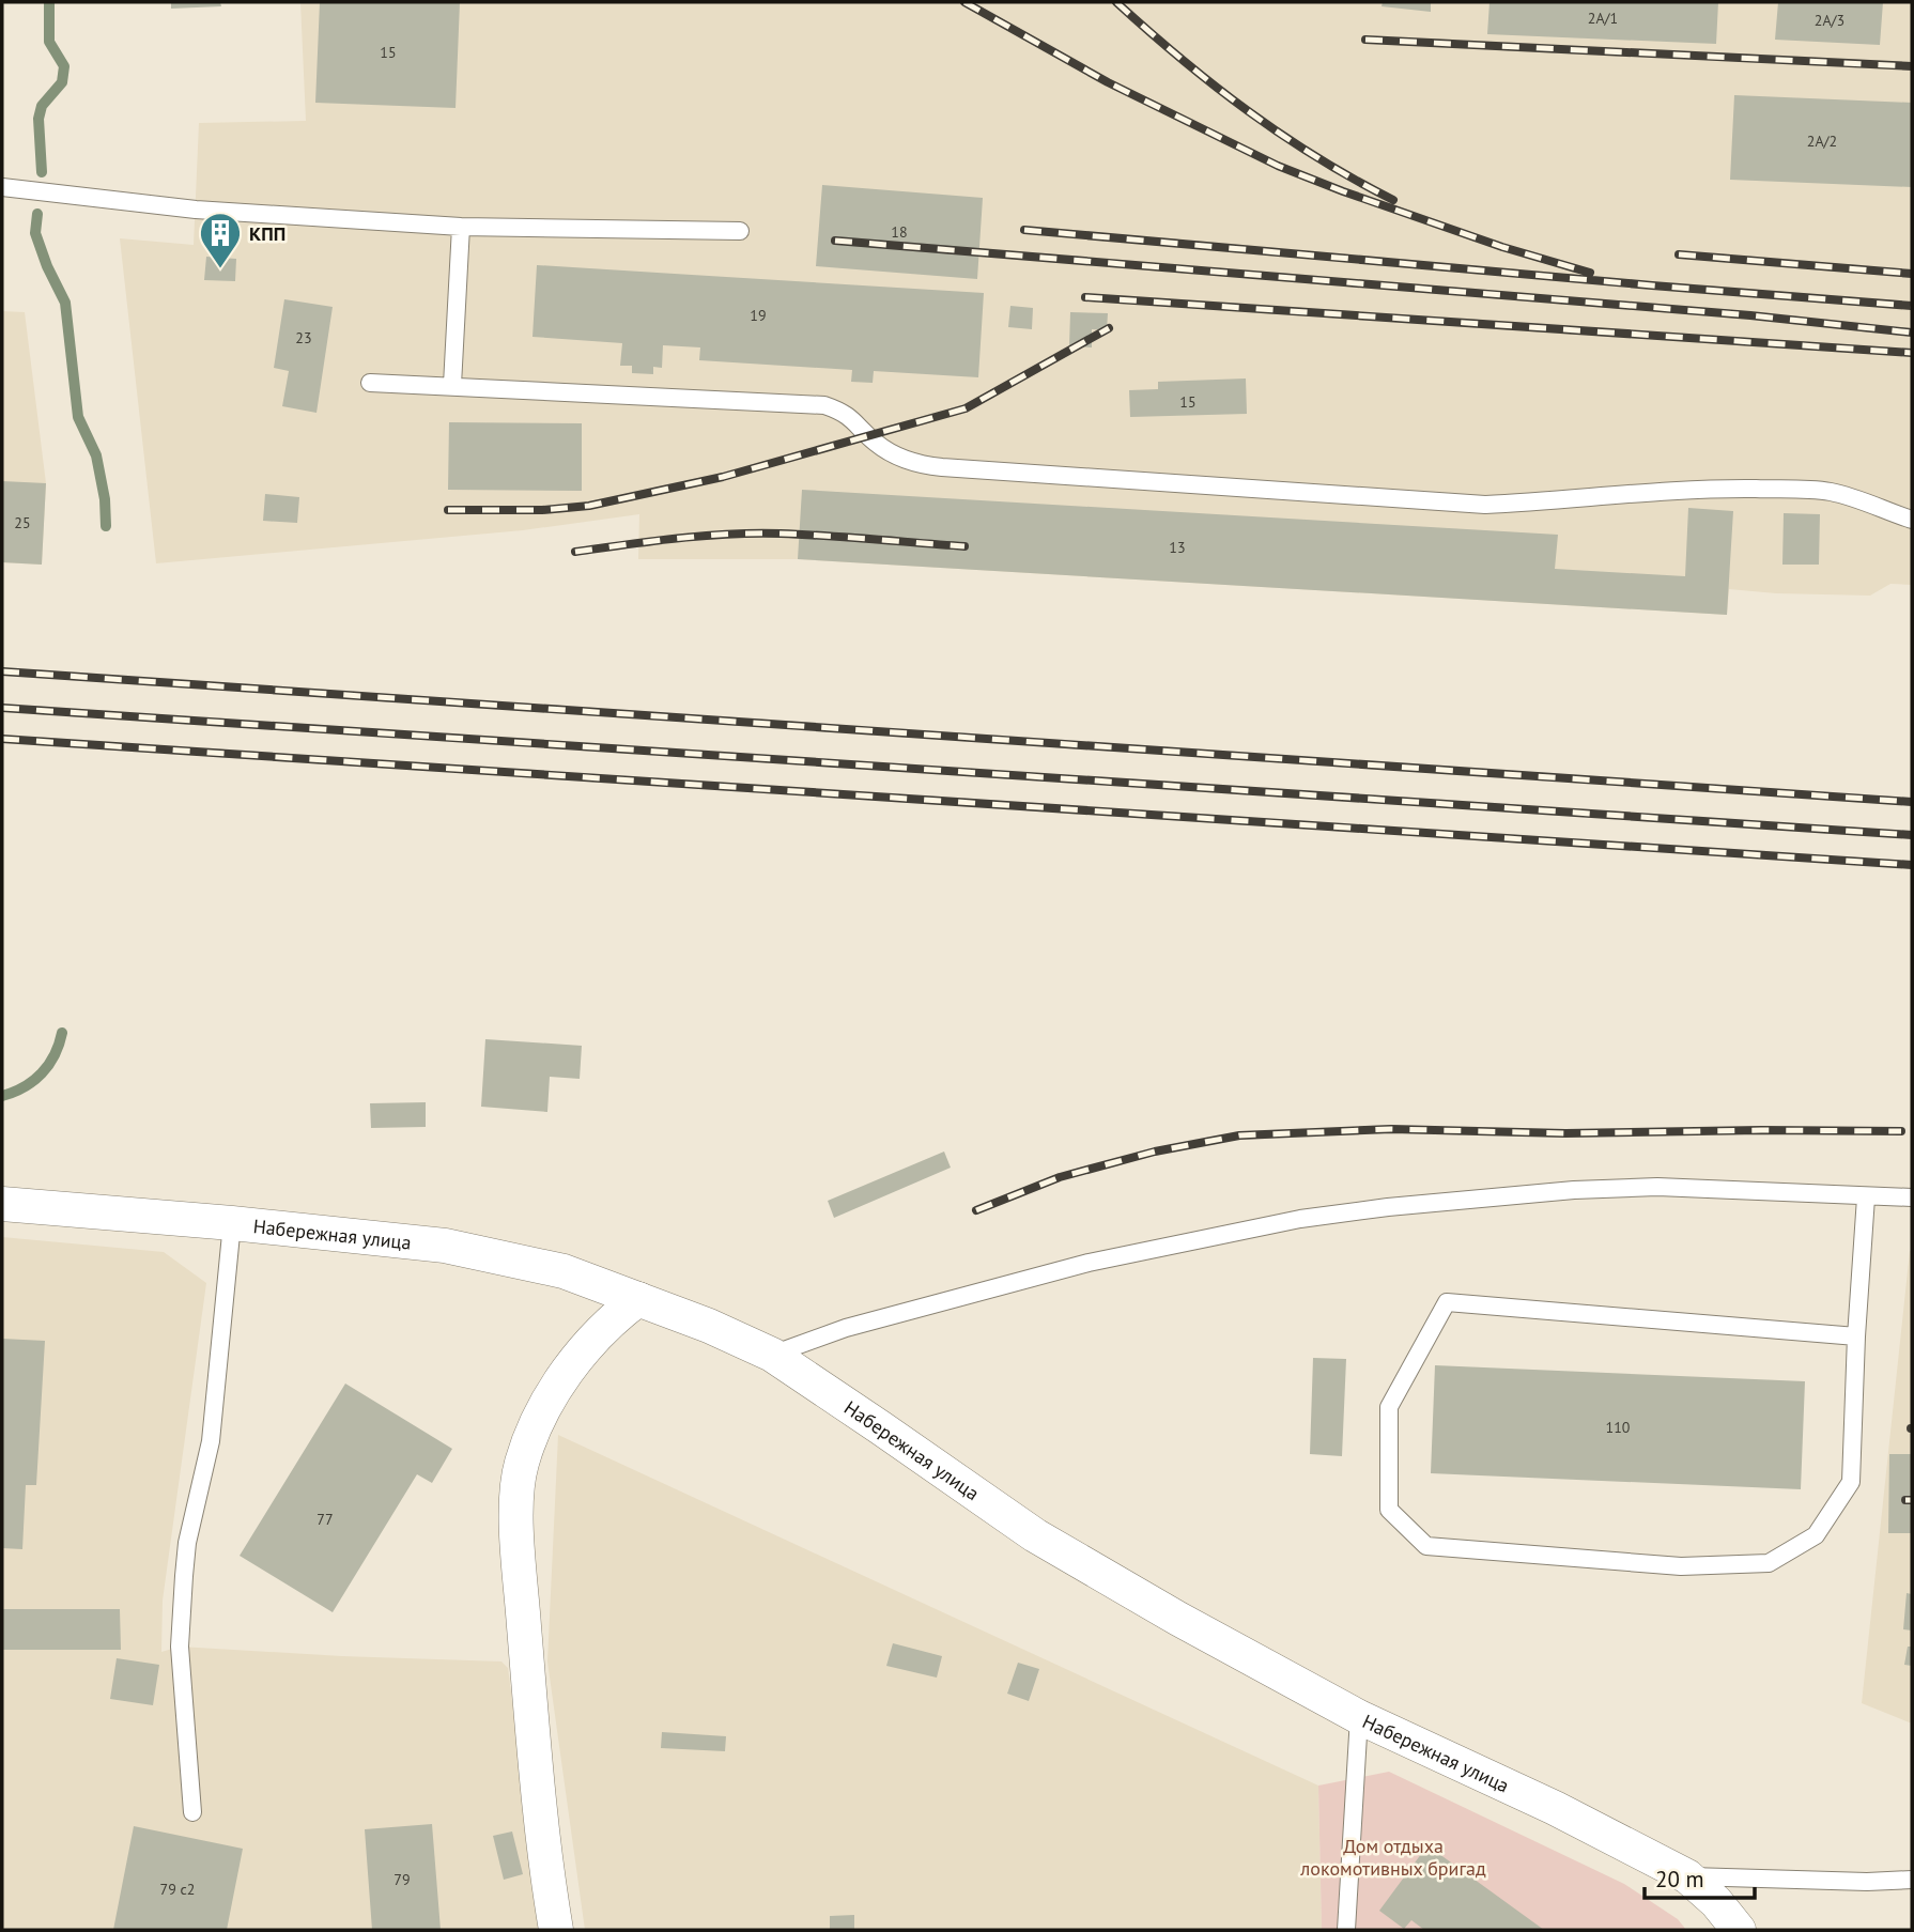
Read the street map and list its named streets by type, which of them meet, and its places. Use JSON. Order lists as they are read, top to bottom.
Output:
{
  "streets": {
    "street": ["Набережная улица"]
  },
  "parks": ["Дом отдыха локомотивных бригад"],
  "places": {
    "building": ["КПП"]
  },
  "house_numbers": [
    "2А/1",
    "2А/3",
    "15",
    "2А/2",
    "18",
    "19",
    "23",
    "15",
    "25",
    "13",
    "110",
    "77",
    "79",
    "79 с2"
  ],
  "scale_bar": "20 m"
}
